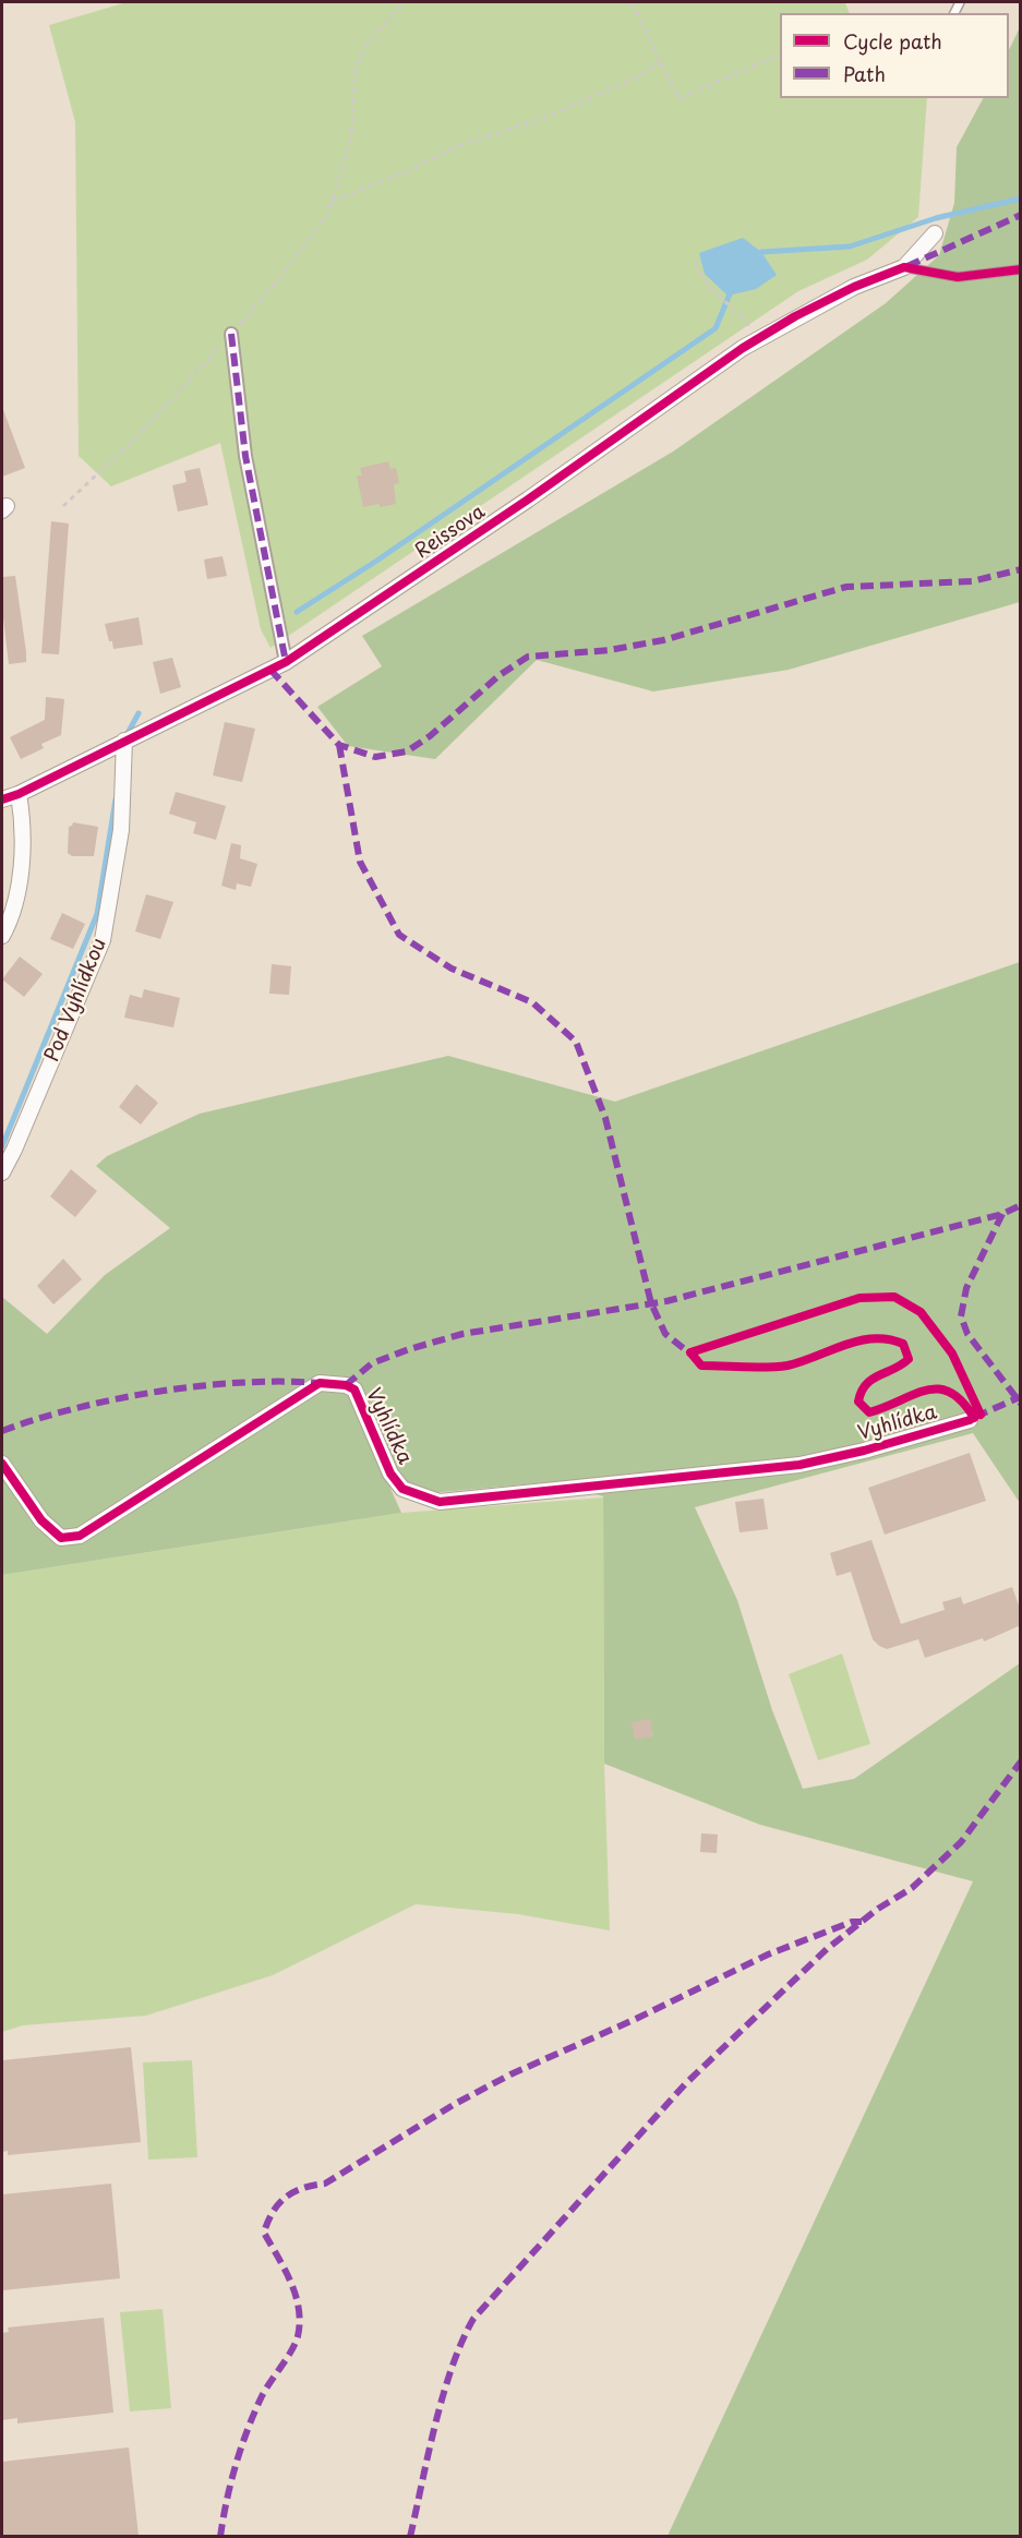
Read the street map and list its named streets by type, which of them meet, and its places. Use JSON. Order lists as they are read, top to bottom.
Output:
{
  "streets": {
    "street": ["Reissova", "Pod Vyhlídkou", "Vyhlídka"]
  },
  "crossings": [
    ["Reissova", "Pod Vyhlídkou"]
  ],
  "legend": ["Cycle path", "Path"]
}
